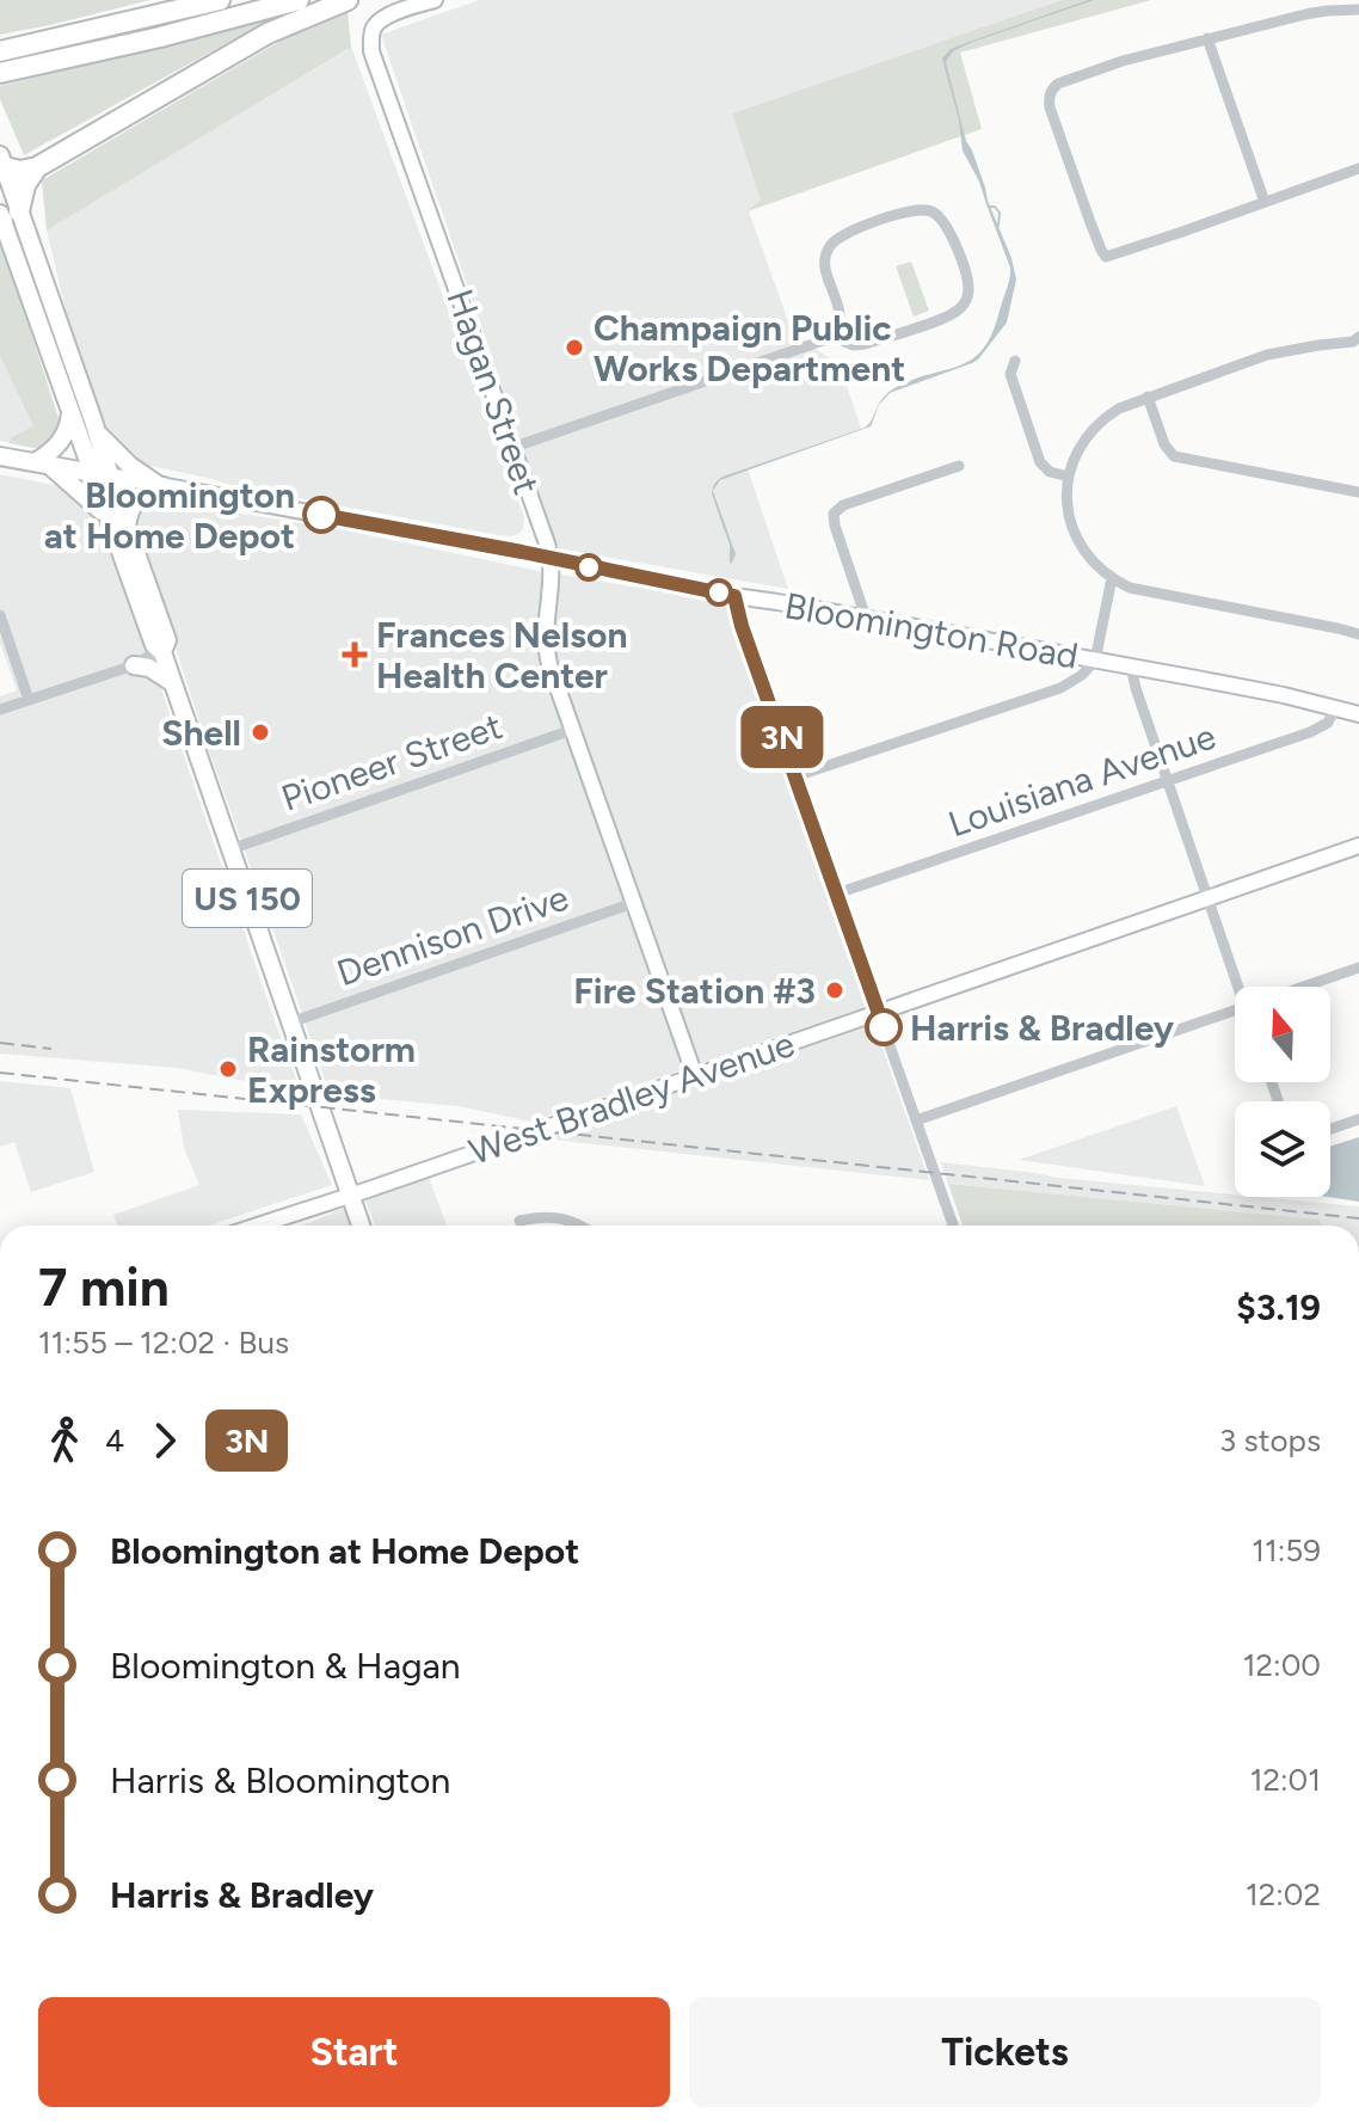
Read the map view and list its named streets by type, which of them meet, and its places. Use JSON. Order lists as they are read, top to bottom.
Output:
{
  "streets": {
    "main road": [
      "Hagan Street",
      "Bloomington Road",
      "US 150",
      "West Bradley Avenue"
    ],
    "street": ["Pioneer Street", "Louisiana Avenue", "Dennison Drive"]
  },
  "crossings": [
    ["Hagan Street", "Bloomington Road"],
    ["Hagan Street", "Pioneer Street"],
    ["Hagan Street", "Dennison Drive"],
    ["Hagan Street", "West Bradley Avenue"],
    ["Bloomington Road", "Louisiana Avenue"],
    ["Bloomington Road", "US 150"],
    ["Pioneer Street", "US 150"],
    ["US 150", "Dennison Drive"],
    ["US 150", "West Bradley Avenue"]
  ],
  "places": {
    "other": [
      "Champaign Public Works Department",
      "Bloomington at Home Depot",
      "Shell",
      "Fire Station #3",
      "Harris & Bradley",
      "Rainstorm Express"
    ],
    "health": ["Frances Nelson Health Center"]
  },
  "lines": ["bus line 3N"],
  "north": "top",
  "page": {
    "on_map": "3N",
    "heading": ["7 min", "11:55 – 12:02 · Bus", "$3.19"],
    "legs": ["4", "3N", "3 stops"],
    "list": [
      {
        "name": "Bloomington at Home Depot",
        "value": "11:59"
      },
      {
        "name": "Bloomington & Hagan",
        "value": "12:00"
      },
      {
        "name": "Harris & Bloomington",
        "value": "12:01"
      },
      {
        "name": "Harris & Bradley",
        "value": "12:02"
      }
    ],
    "buttons": ["Start", "Tickets"]
  }
}
